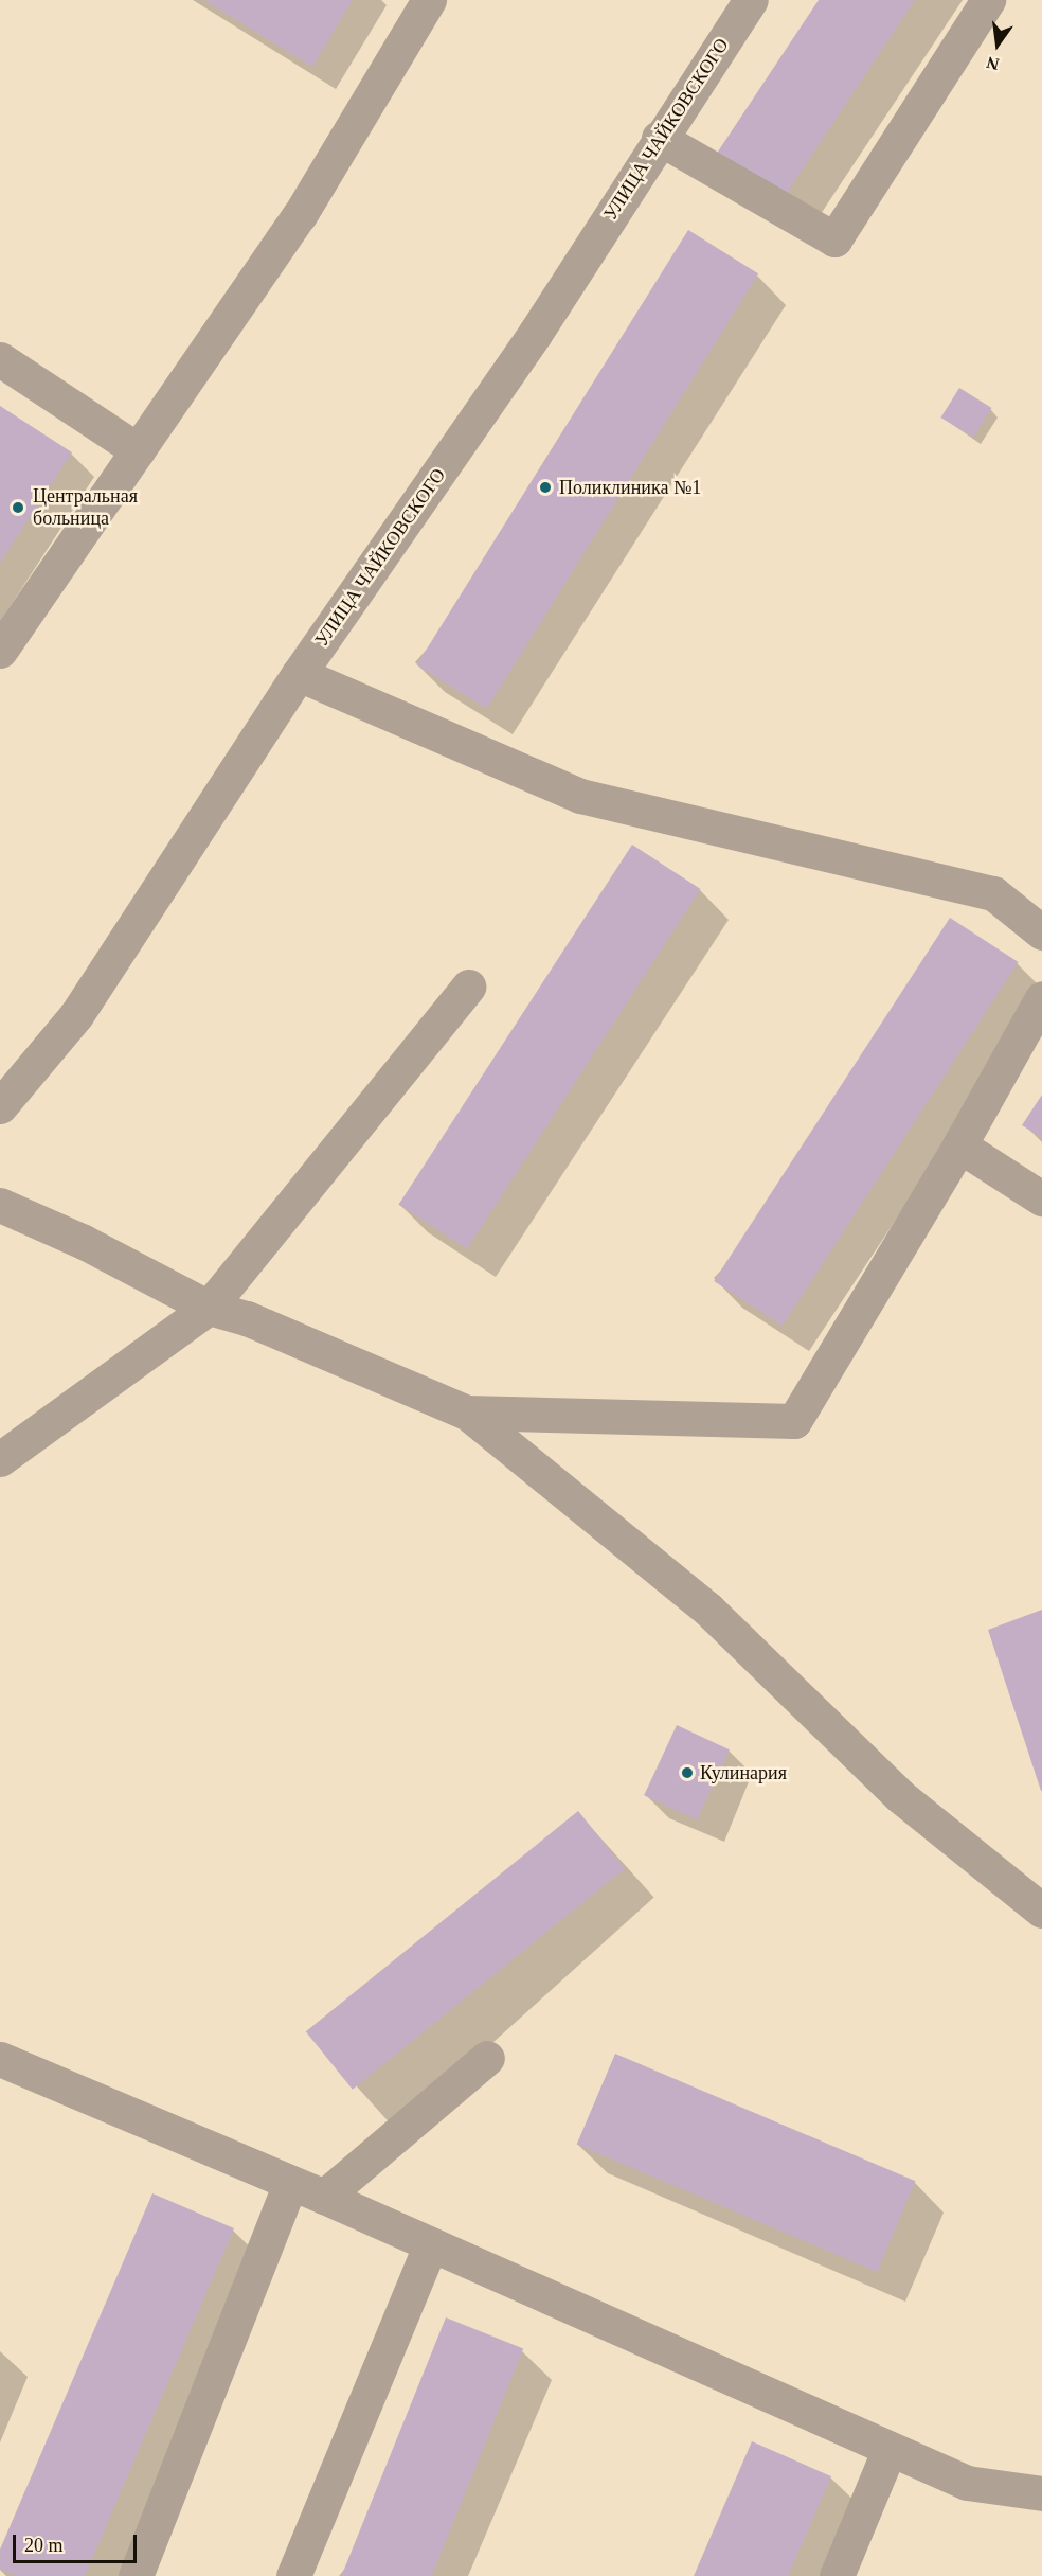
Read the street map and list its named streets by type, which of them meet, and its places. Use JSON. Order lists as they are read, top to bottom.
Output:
{
  "streets": {
    "street": ["УЛИЦА ЧАЙКОВСКОГО"]
  },
  "places": ["Поликлиника №1", "Центральная больница", "Кулинария"],
  "scale_bar": "20 m",
  "north": "bottom"
}
